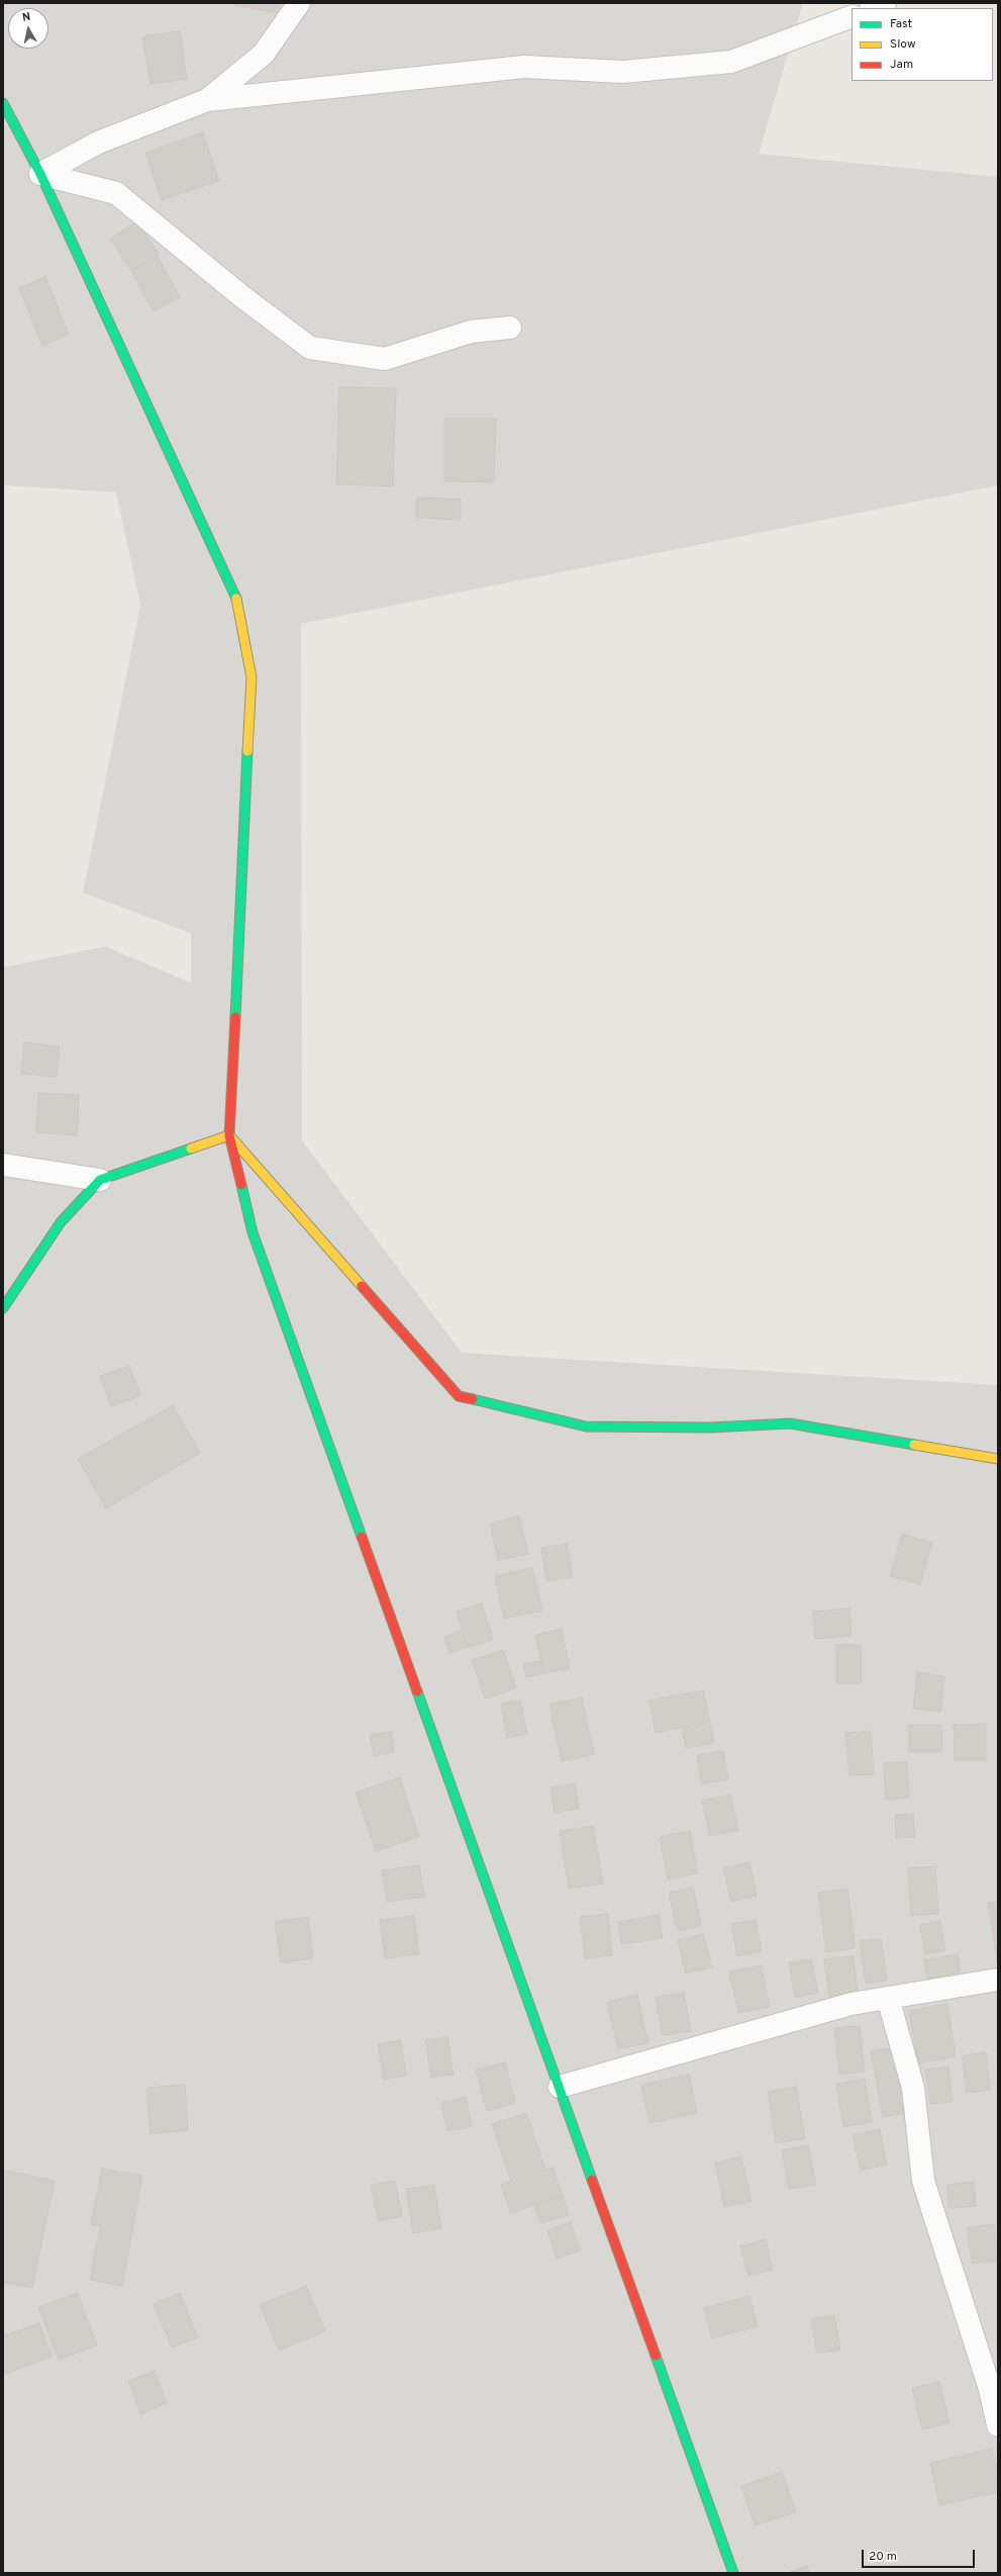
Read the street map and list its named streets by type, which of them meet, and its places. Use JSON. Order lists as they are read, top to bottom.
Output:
{
  "legend": ["Fast", "Slow", "Jam"],
  "scale_bar": "20 m",
  "north": "top"
}
